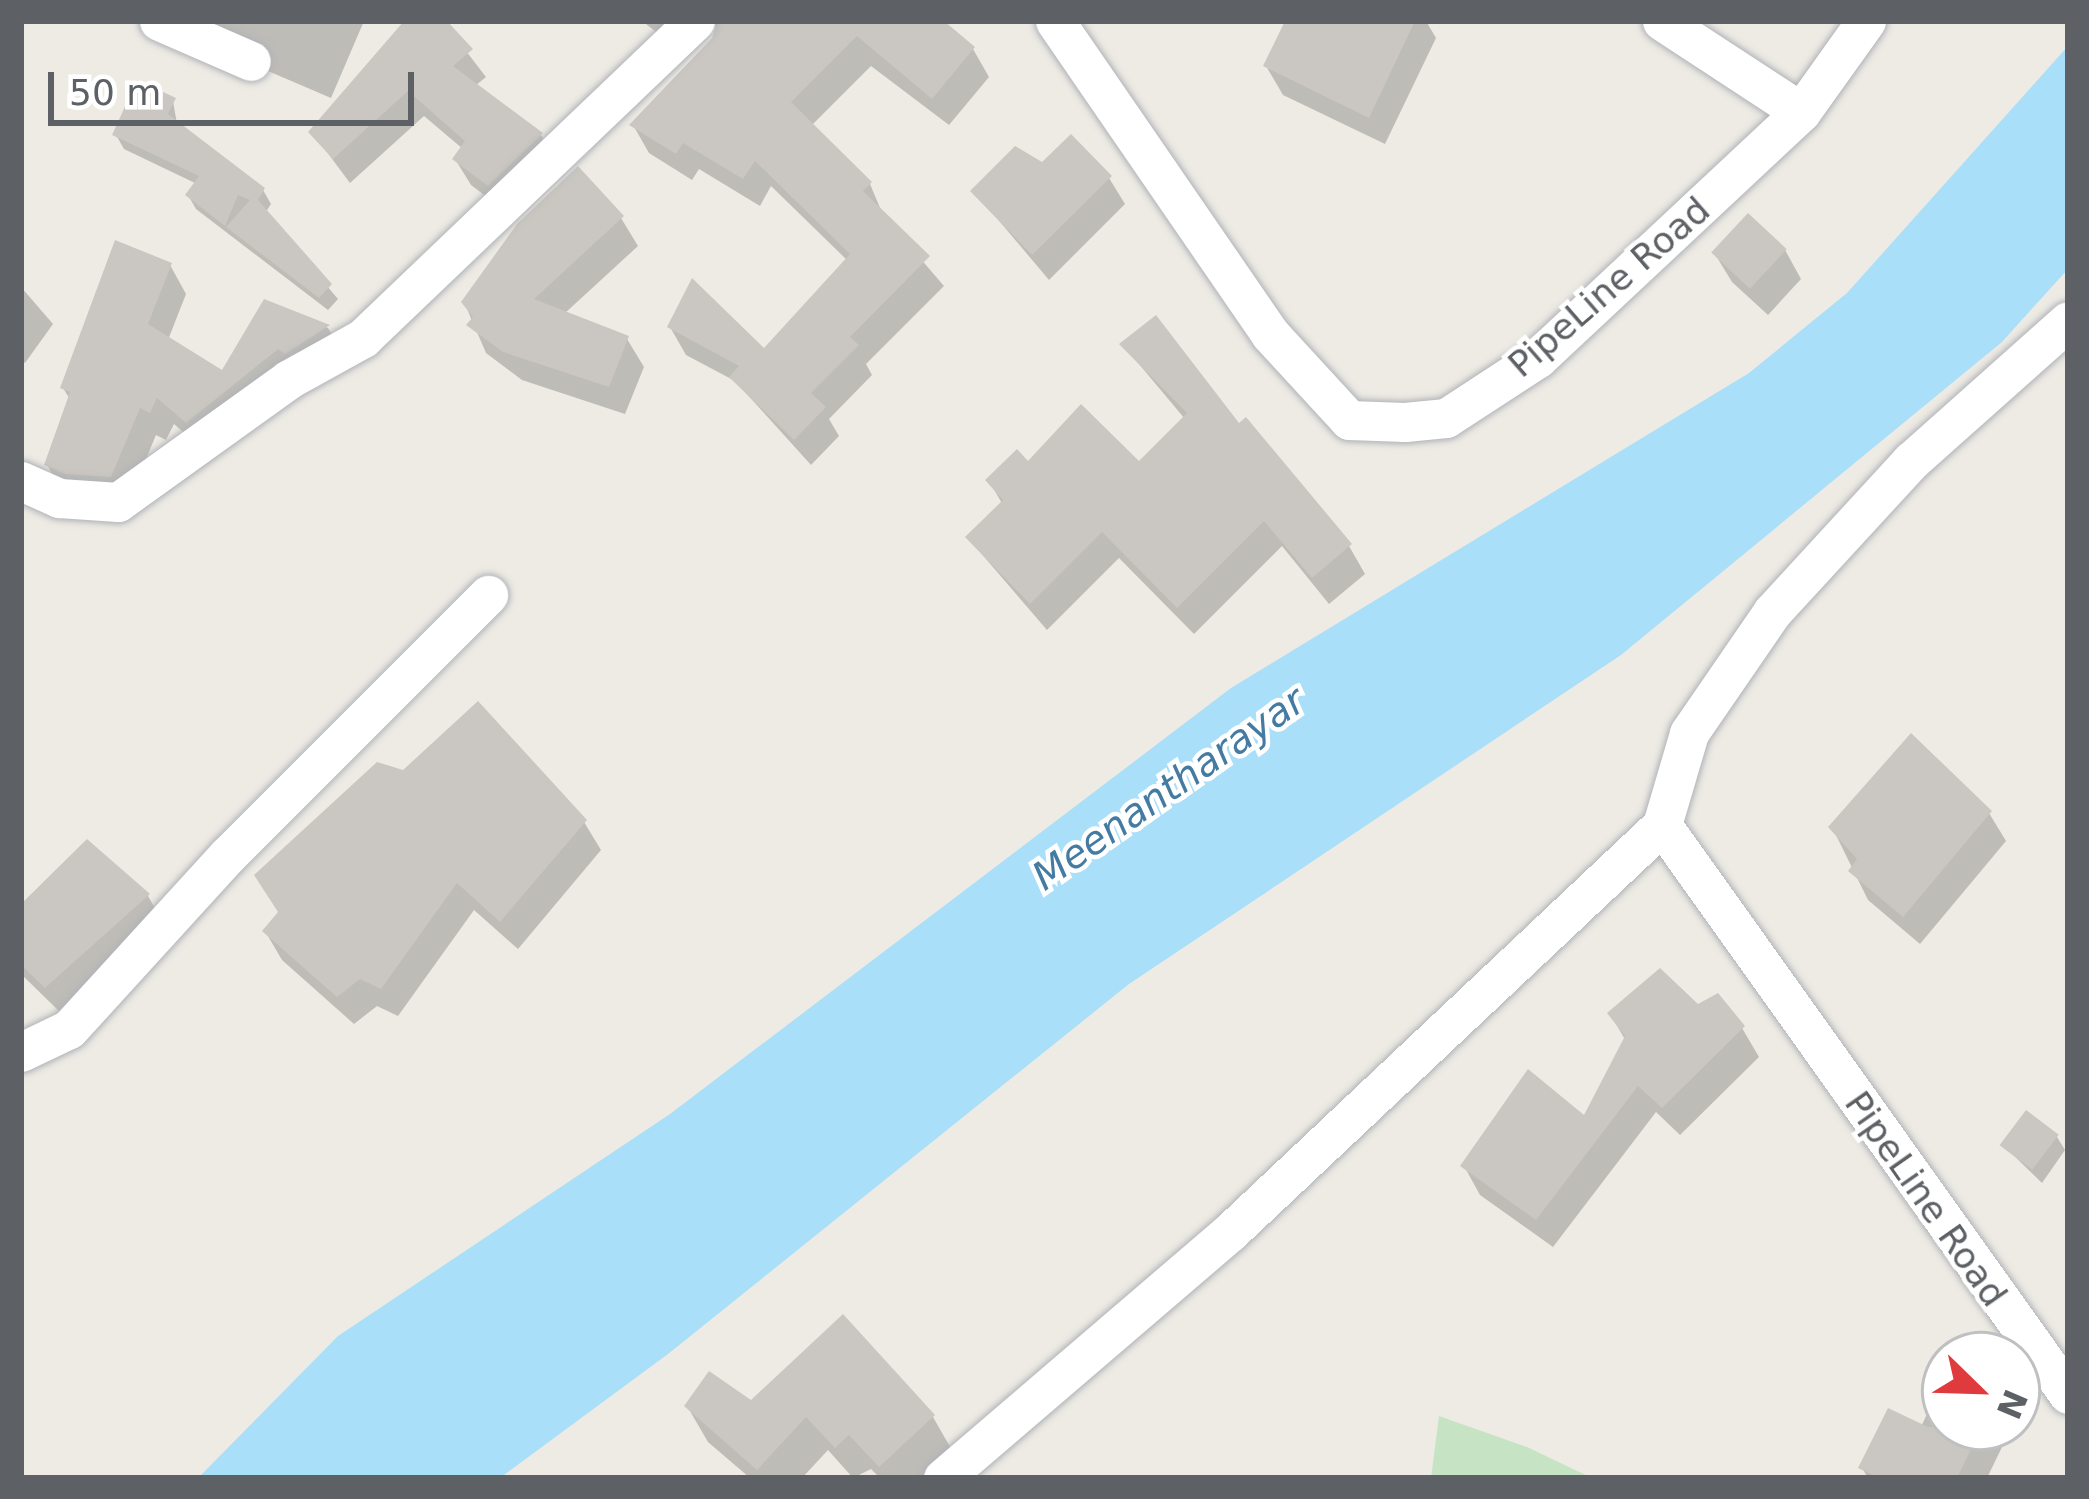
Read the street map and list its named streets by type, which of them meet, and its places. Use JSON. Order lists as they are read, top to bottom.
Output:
{
  "streets": {
    "street": ["PipeLine Road"]
  },
  "water": ["Meenantharayar"],
  "scale_bar": "50 m",
  "north": "bottom right"
}
